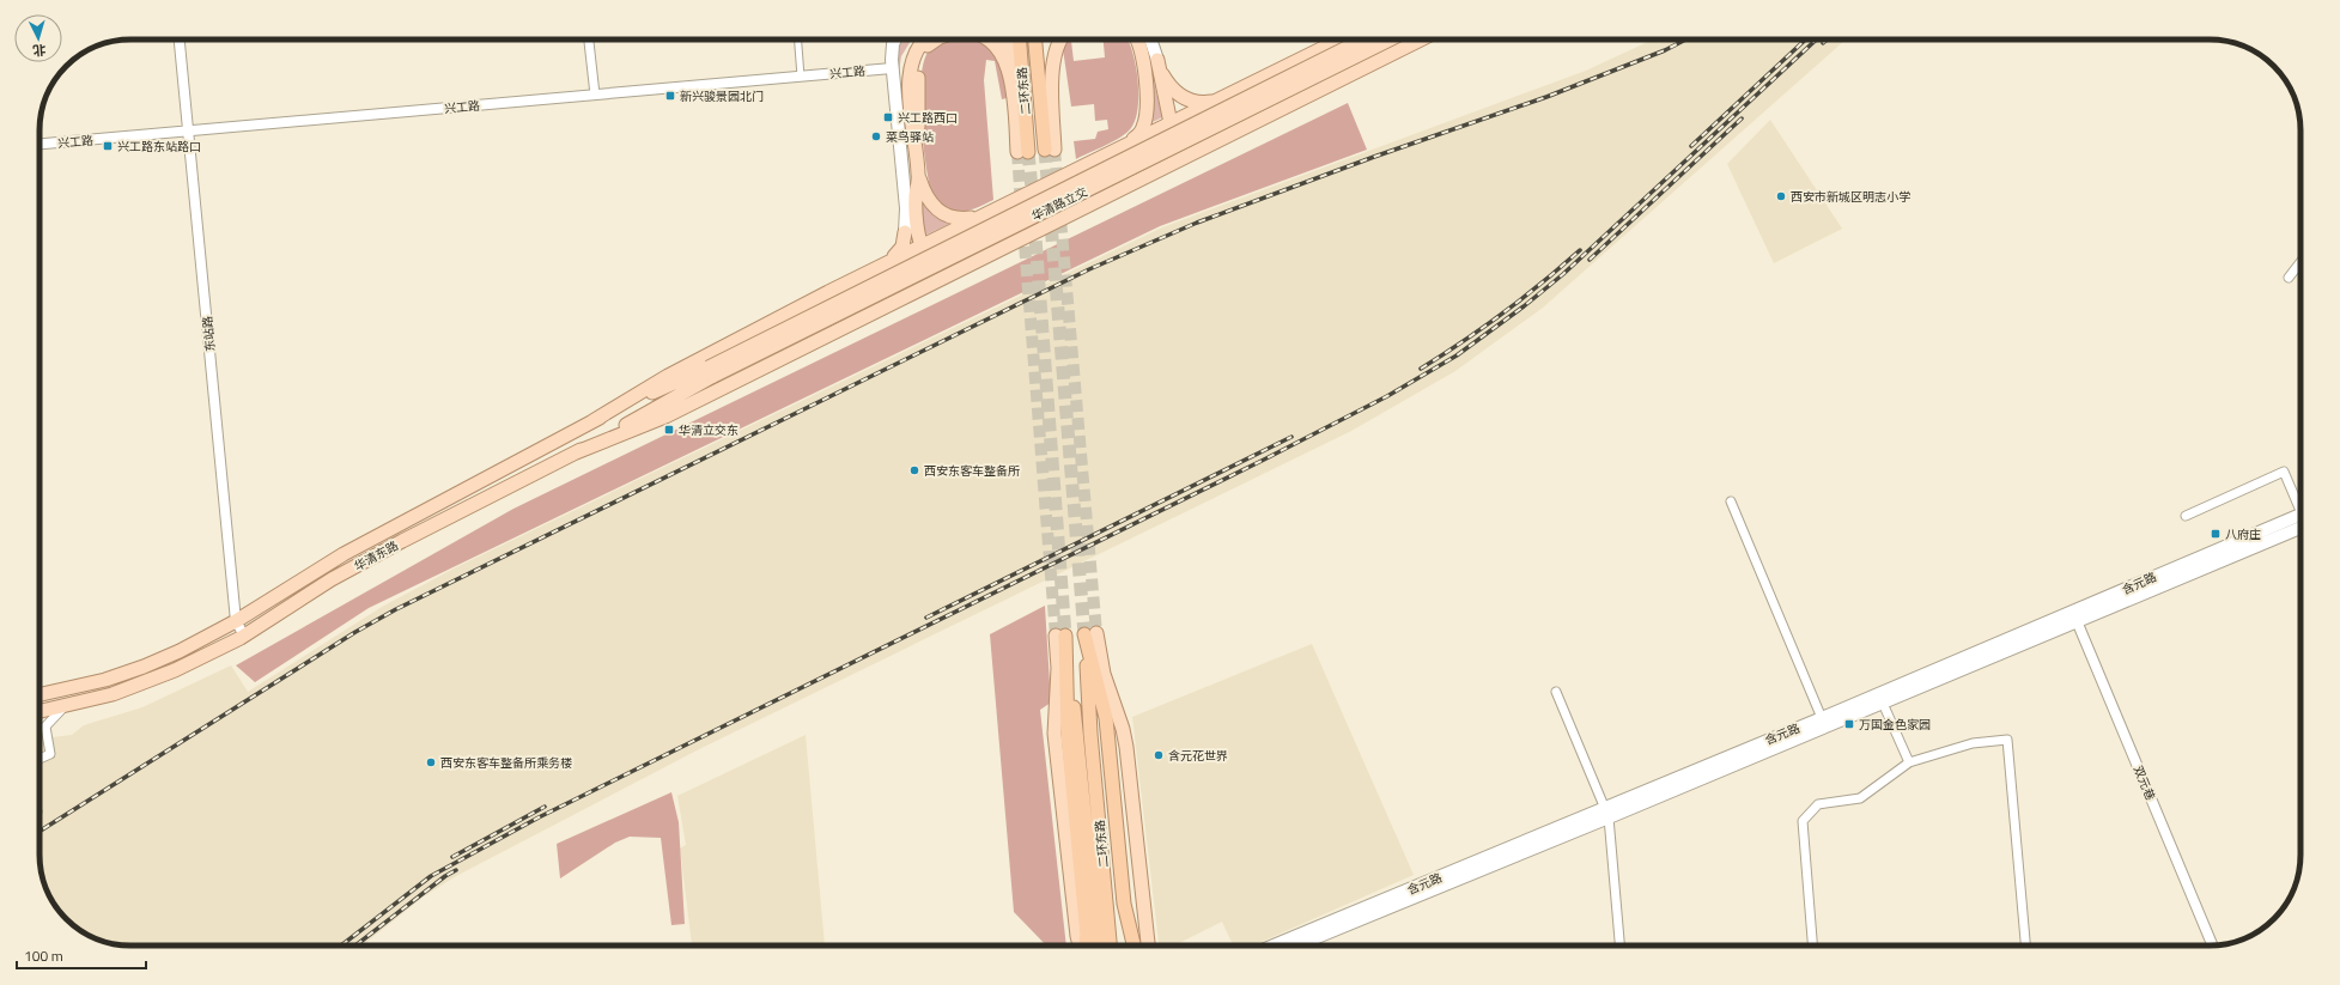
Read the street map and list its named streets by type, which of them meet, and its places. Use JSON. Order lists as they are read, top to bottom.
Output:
{
  "streets": {
    "highway": ["二环东路"],
    "main road": ["华清路立交", "华清东路", "含元路"],
    "street": ["兴工路", "东站路", "双元巷"]
  },
  "crossings": [
    ["兴工路", "东站路"],
    ["华清路立交", "华清东路"],
    ["东站路", "华清东路"],
    ["含元路", "双元巷"]
  ],
  "places": {
    "transit": [
      "新兴骏景园北门",
      "兴工路西口",
      "兴工路东站路口",
      "华清立交东",
      "八府庄",
      "万国金色家园"
    ],
    "other": [
      "菜鸟驿站",
      "西安市新城区明志小学",
      "西安东客车整备所",
      "含元花世界",
      "西安东客车整备所乘务楼"
    ]
  },
  "scale_bar": "100 m",
  "north": "bottom"
}
